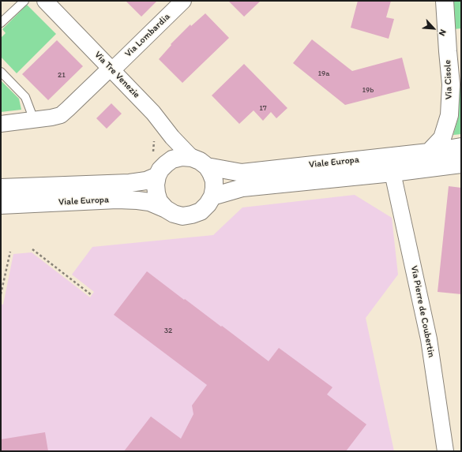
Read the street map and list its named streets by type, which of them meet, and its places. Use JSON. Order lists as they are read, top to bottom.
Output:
{
  "streets": {
    "main road": ["Via Cisole", "Viale Europa"],
    "street": ["Via Lombardia", "Via Tre Venezie", "Via Pierre de Coubertin"]
  },
  "crossings": [
    ["Via Lombardia", "Via Tre Venezie"],
    ["Via Tre Venezie", "Viale Europa"],
    ["Via Cisole", "Viale Europa"],
    ["Viale Europa", "Via Pierre de Coubertin"]
  ],
  "house_numbers": [
    "19a",
    "21",
    "19b",
    "17",
    "32"
  ],
  "north": "bottom right"
}
